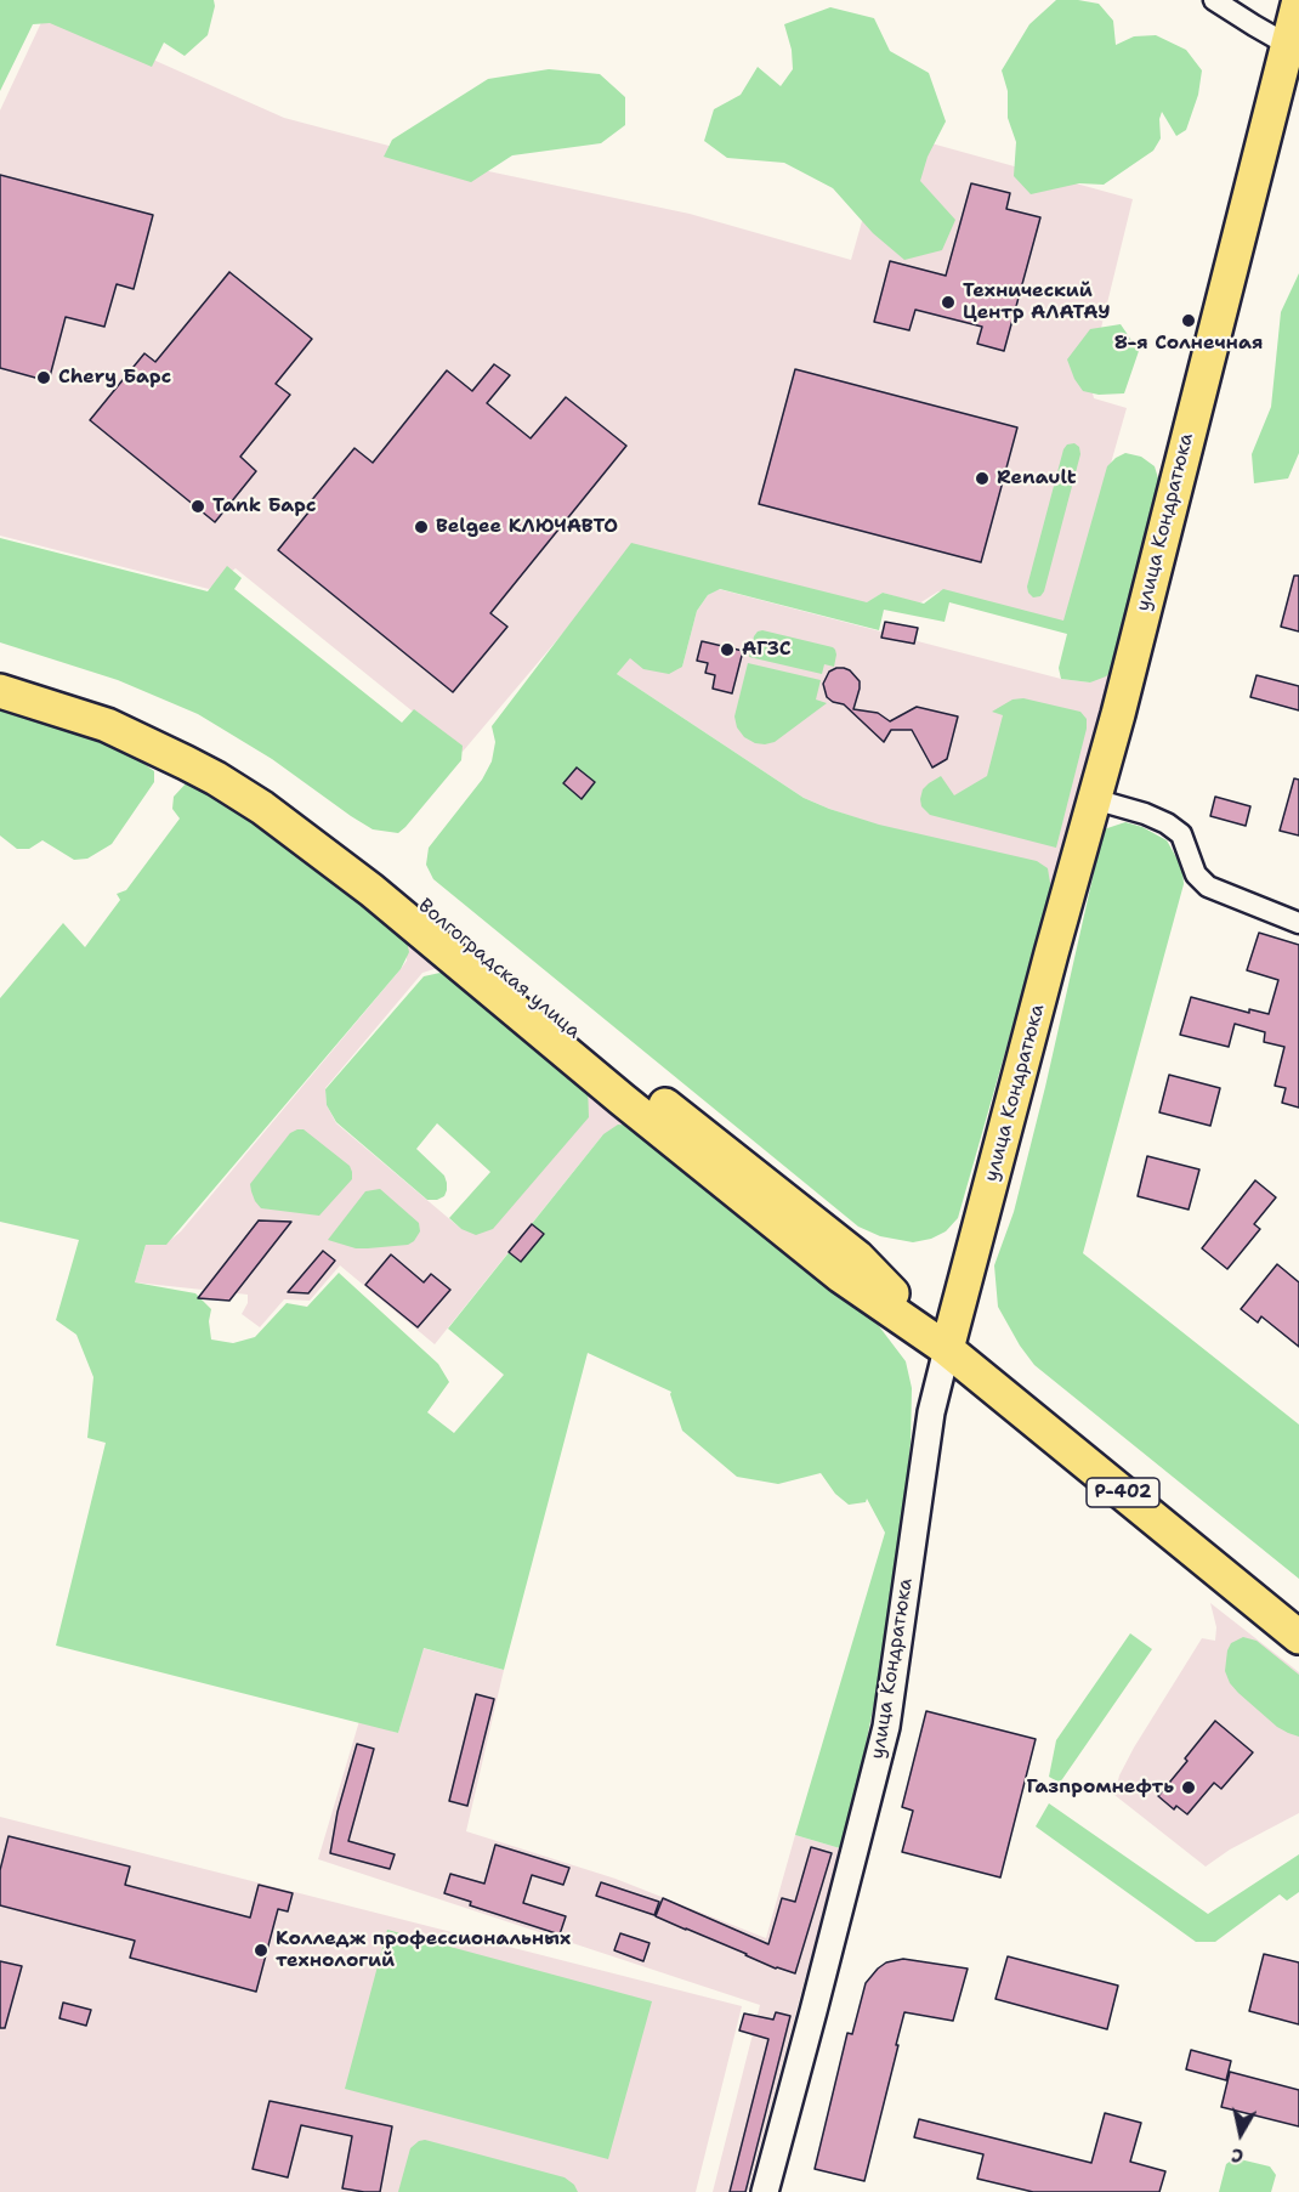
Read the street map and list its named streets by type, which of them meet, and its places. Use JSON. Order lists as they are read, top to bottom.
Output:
{
  "streets": {
    "main road": ["улица Кондратюка", "Волгоградская улица", "Р-402"]
  },
  "crossings": [
    ["улица Кондратюка", "Волгоградская улица"]
  ],
  "places": [
    "Технический Центр АЛАТАУ",
    "8-я Солнечная",
    "Chery Барс",
    "Renault",
    "Tank Барс",
    "Belgee КЛЮЧАВТО",
    "АГЗС",
    "Газпромнефть",
    "Колледж профессиональных технологий"
  ],
  "north": "bottom"
}
